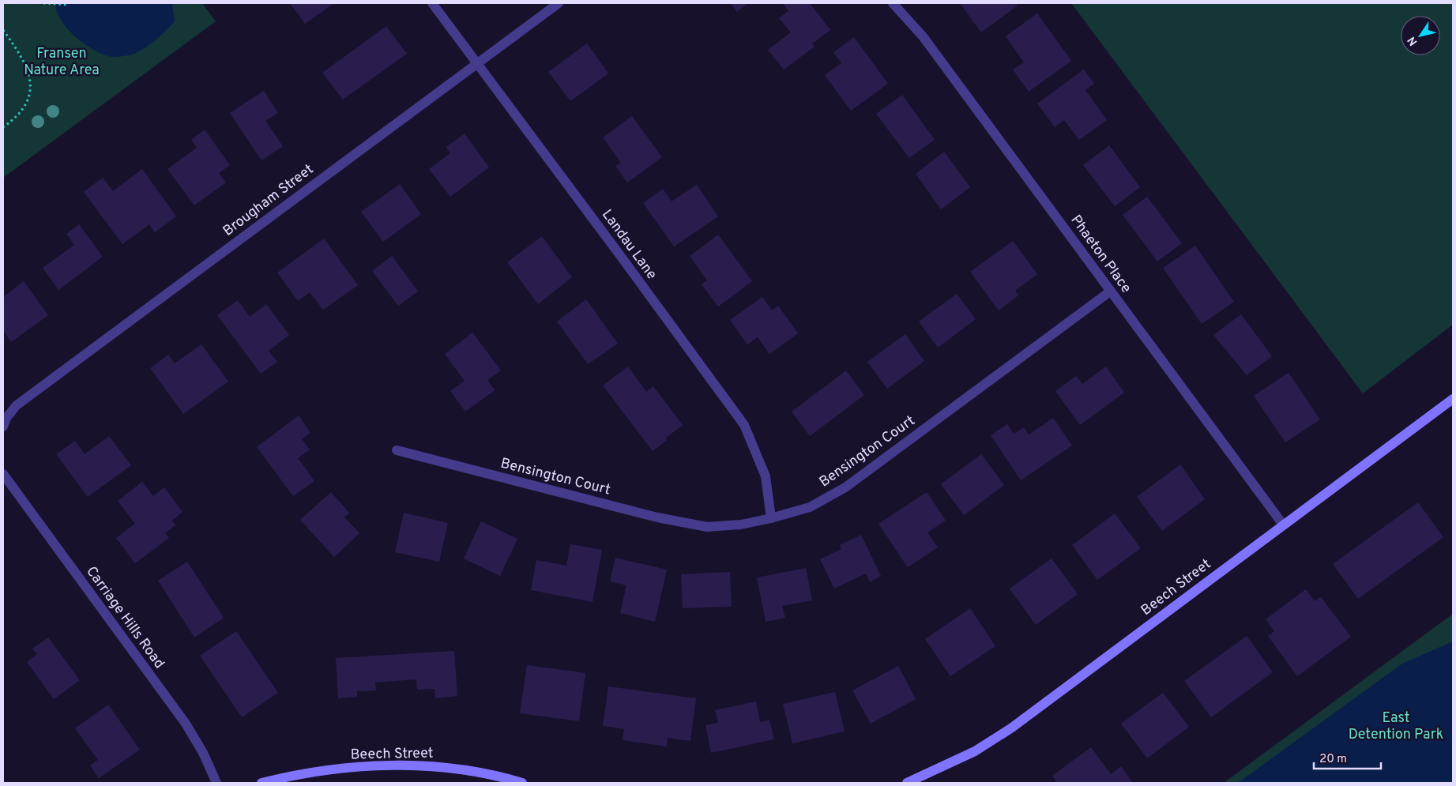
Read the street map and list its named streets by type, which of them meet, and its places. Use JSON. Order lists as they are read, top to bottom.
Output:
{
  "streets": {
    "street": [
      "Brougham Street",
      "Landau Lane",
      "Phaeton Place",
      "Bensington Court",
      "Beech Street",
      "Carriage Hills Road"
    ]
  },
  "crossings": [
    ["Brougham Street", "Landau Lane"],
    ["Landau Lane", "Bensington Court"],
    ["Phaeton Place", "Bensington Court"],
    ["Phaeton Place", "Beech Street"]
  ],
  "parks": ["Fransen Nature Area", "East Detention Park"],
  "scale_bar": "20 m",
  "north": "bottom left"
}
